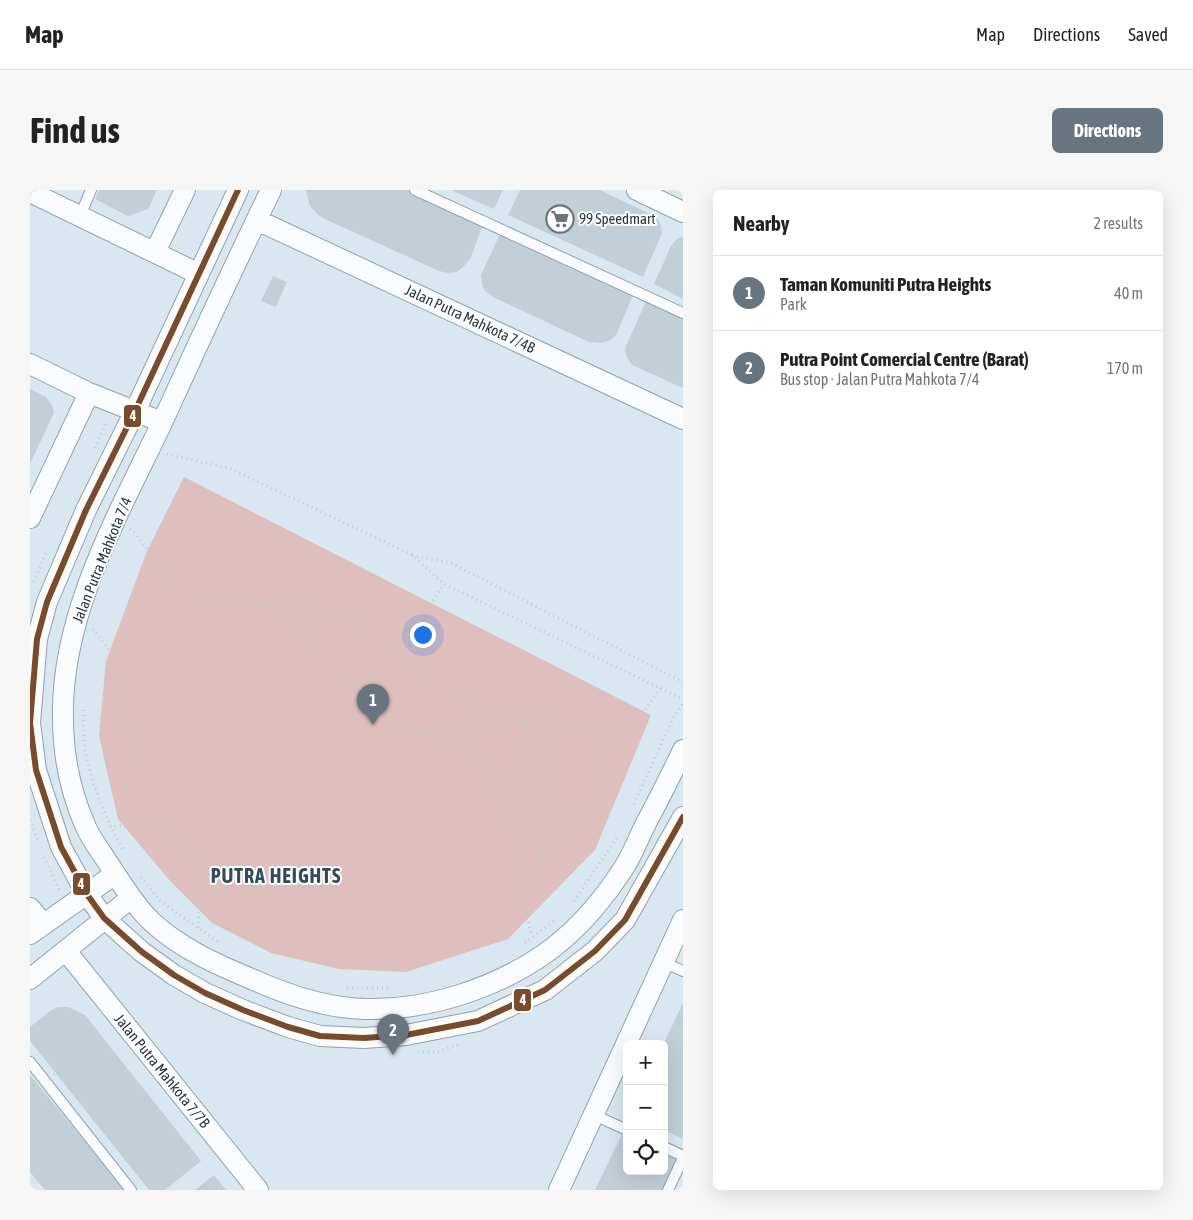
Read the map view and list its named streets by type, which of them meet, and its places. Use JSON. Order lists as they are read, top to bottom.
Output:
{
  "streets": {
    "street": ["Jalan Putra Mahkota 7/4B", "Jalan Putra Mahkota 7/4", "Jalan Putra Mahkota 7/7B"]
  },
  "crossings": [
    ["Jalan Putra Mahkota 7/4B", "Jalan Putra Mahkota 7/4"]
  ],
  "districts": ["PUTRA HEIGHTS"],
  "places": {
    "supermarket": ["99 Speedmart"]
  },
  "lines": ["transit line 4"],
  "page": {
    "header": "Map",
    "nav": ["Map", "Directions", "Saved"],
    "buttons": "Directions",
    "title": "Find us",
    "heading": ["Nearby", "2 results"],
    "list": [
      {
        "mark": "1",
        "name": "Taman Komuniti Putra Heights",
        "note": "Park",
        "value": "40 m"
      },
      {
        "mark": "2",
        "name": "Putra Point Comercial Centre (Barat)",
        "note": "Bus stop · Jalan Putra Mahkota 7/4",
        "value": "170 m"
      }
    ],
    "pins": ["1", "2"],
    "map_buttons": ["+", "−"]
  }
}
